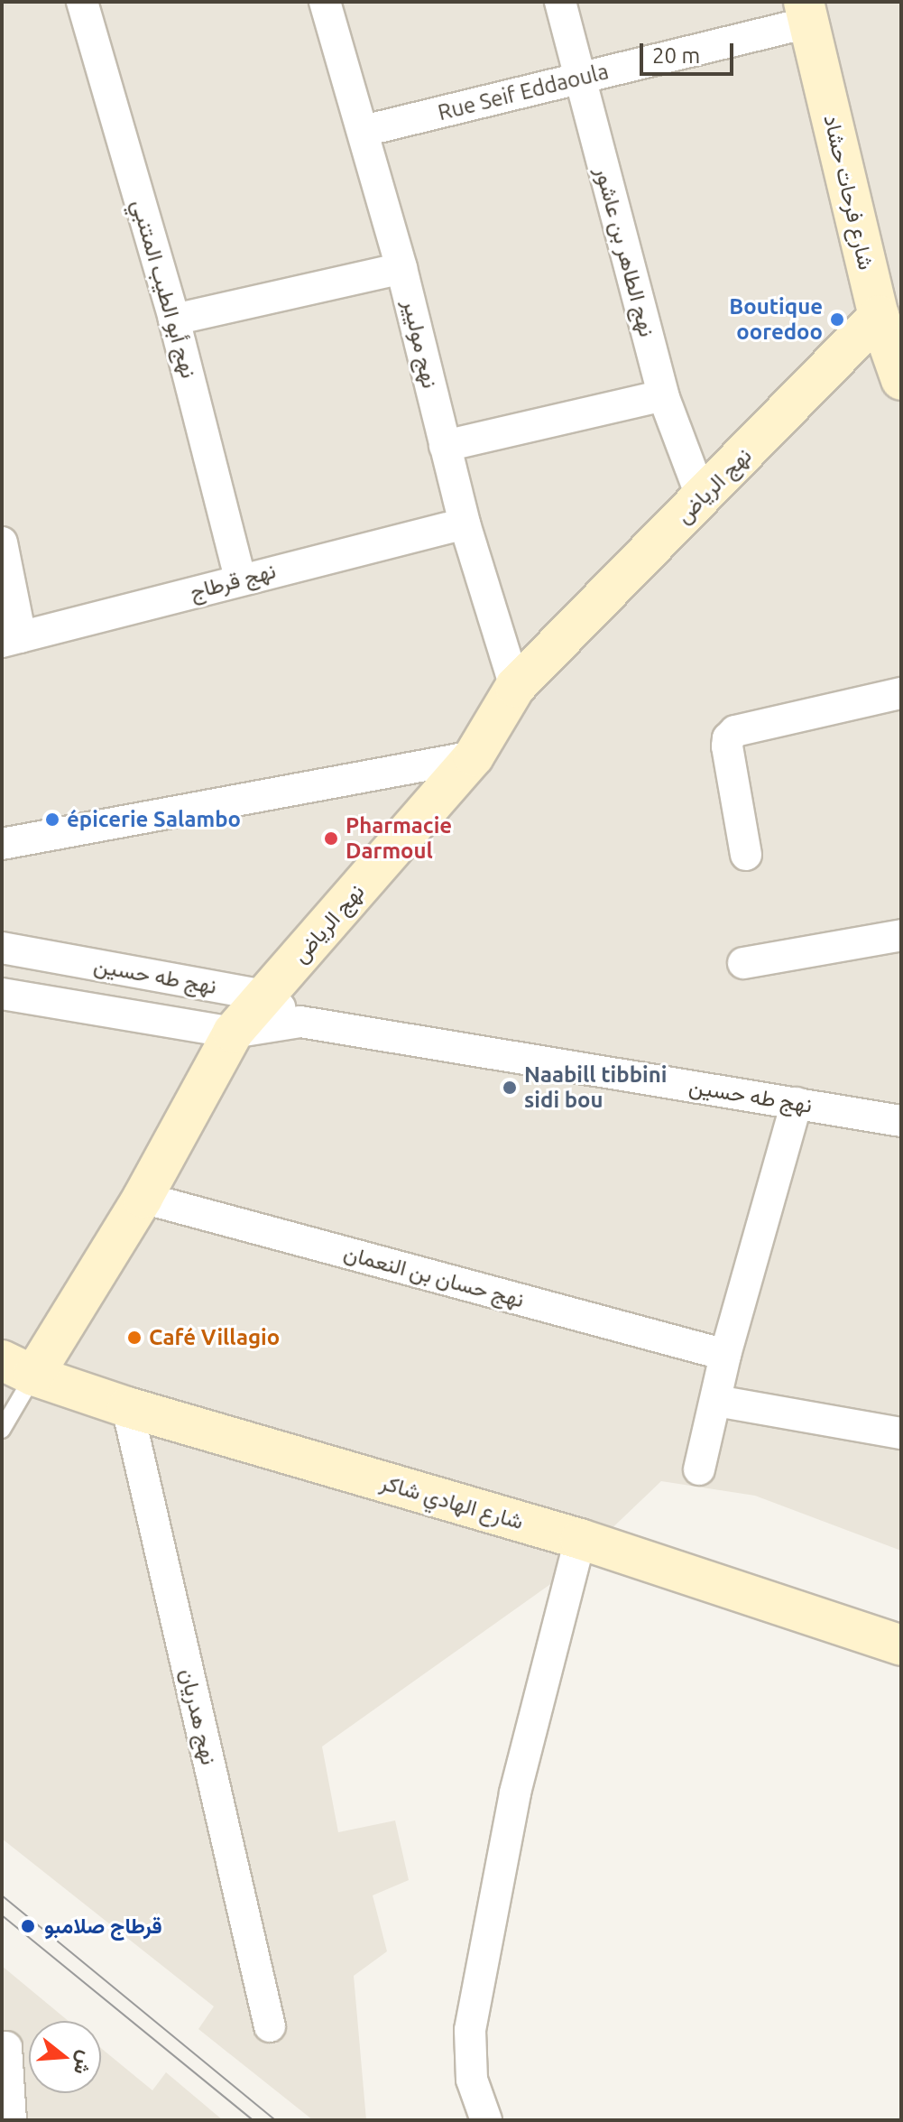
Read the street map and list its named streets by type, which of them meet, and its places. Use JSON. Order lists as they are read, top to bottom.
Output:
{
  "streets": {
    "street": [
      "Rue Seif Eddaoula",
      "شارع فرحات حشاد",
      "نهج الطاهر بن عاشور",
      "نهج أبو الطيب المتنبي",
      "نهج موليير",
      "نهج الرياض",
      "نهج قرطاج",
      "نهج طه حسين",
      "نهج حسان بن النعمان",
      "شارع الهادي شاكر",
      "نهج هدريان"
    ]
  },
  "crossings": [
    ["Rue Seif Eddaoula", "شارع فرحات حشاد"],
    ["Rue Seif Eddaoula", "نهج الطاهر بن عاشور"],
    ["Rue Seif Eddaoula", "نهج موليير"],
    ["شارع فرحات حشاد", "نهج الرياض"],
    ["نهج الطاهر بن عاشور", "نهج الرياض"],
    ["نهج أبو الطيب المتنبي", "نهج قرطاج"],
    ["نهج موليير", "نهج الرياض"],
    ["نهج موليير", "نهج قرطاج"],
    ["نهج الرياض", "نهج طه حسين"],
    ["نهج الرياض", "نهج حسان بن النعمان"],
    ["نهج الرياض", "شارع الهادي شاكر"],
    ["شارع الهادي شاكر", "نهج هدريان"]
  ],
  "places": [
    "Boutique ooredoo",
    "épicerie Salambo",
    "Pharmacie Darmoul",
    "Naabill tibbini sidi bou",
    "Café Villagio",
    "قرطاج صلامبو"
  ],
  "scale_bar": "20 m",
  "north": "right"
}
